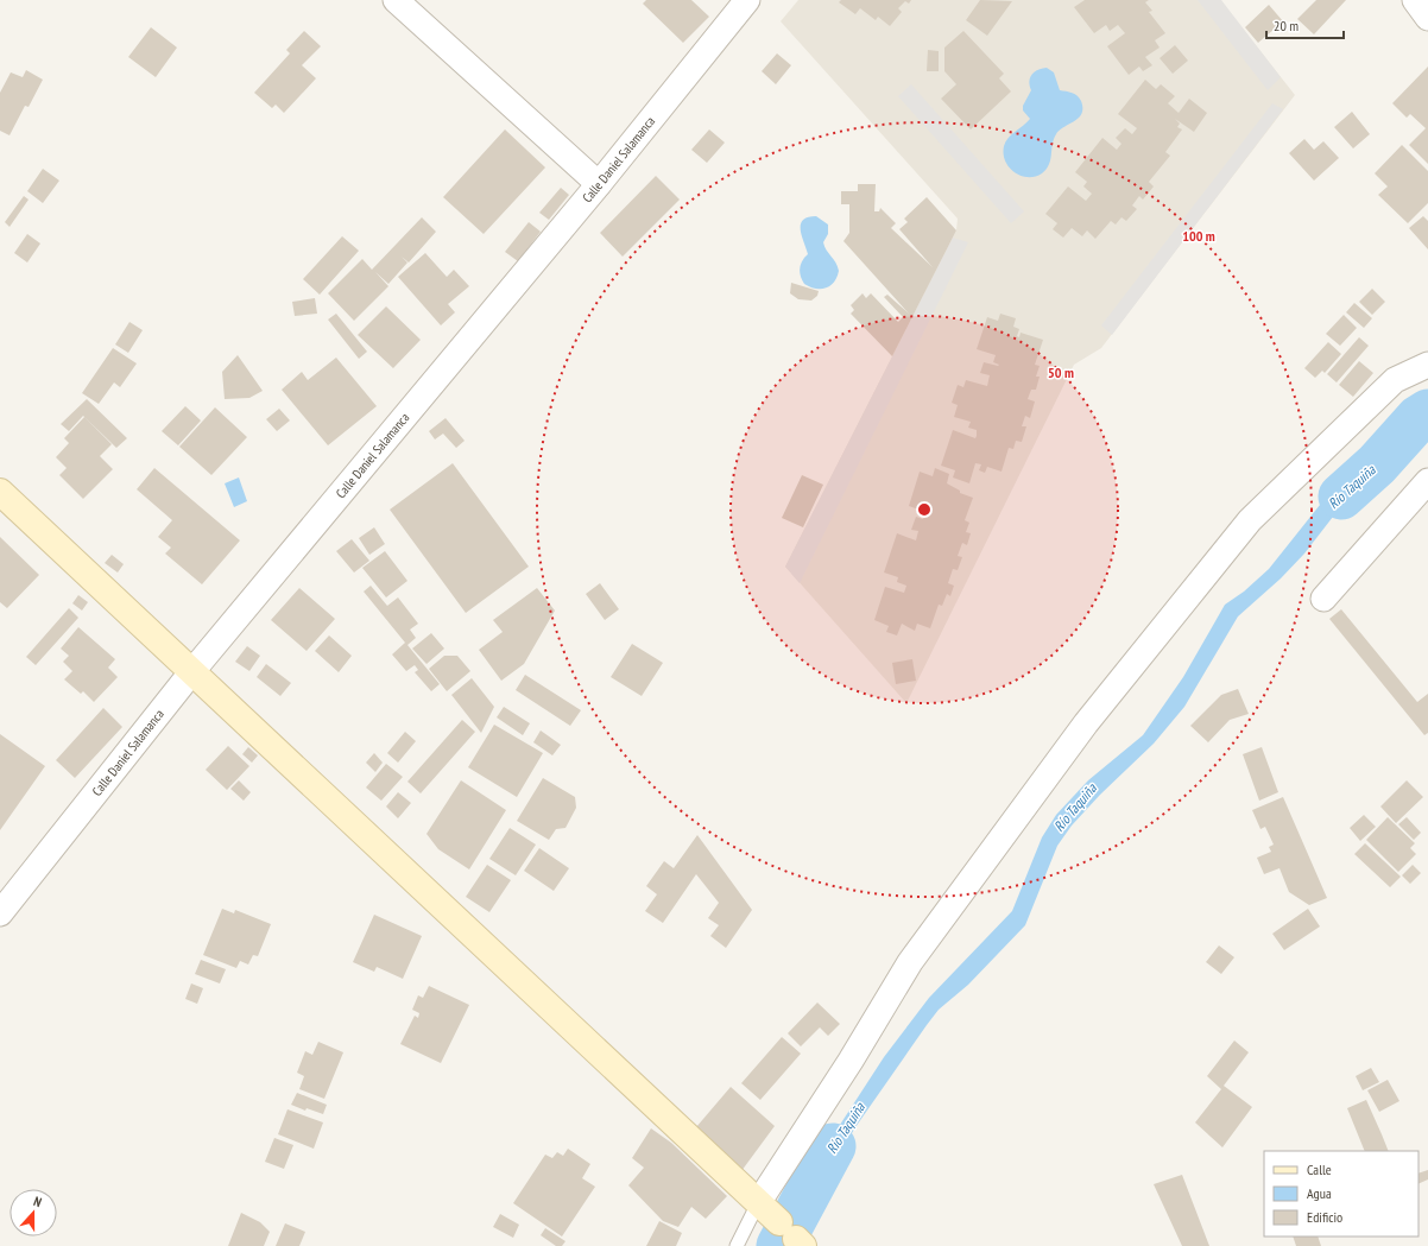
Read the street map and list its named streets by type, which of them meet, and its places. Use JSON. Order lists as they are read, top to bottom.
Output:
{
  "streets": {
    "street": ["Calle Daniel Salamanca"]
  },
  "water": ["Río Taquiña"],
  "legend": ["Calle", "Agua", "Edificio"],
  "scale_bar": "20 m",
  "north": "top",
  "rings": ["100 m", "50 m"]
}
